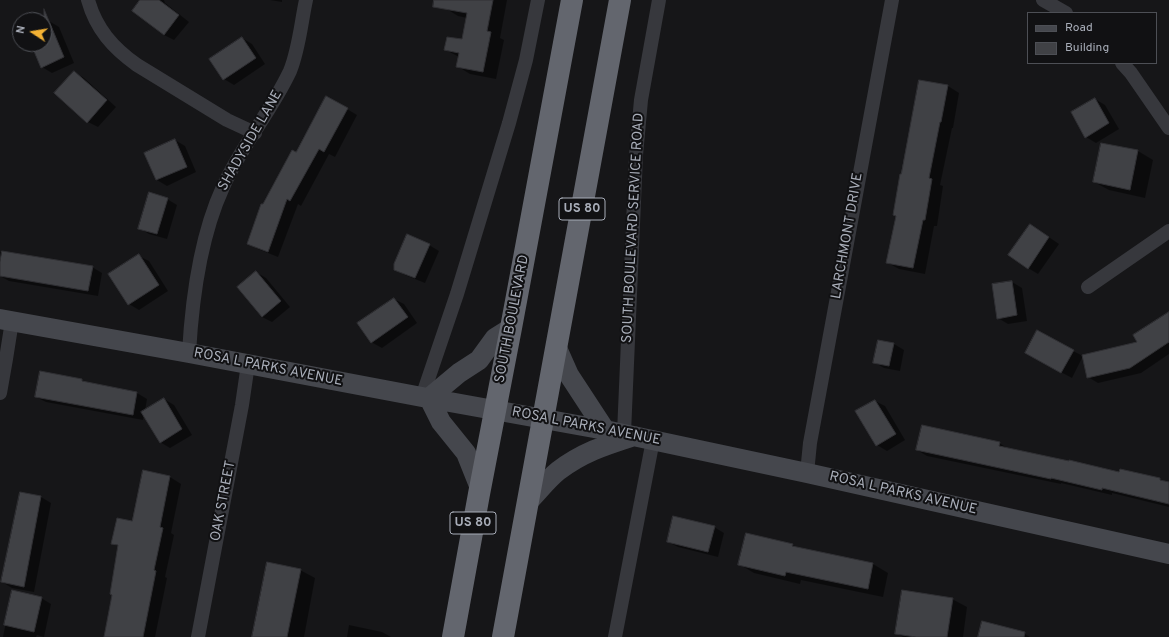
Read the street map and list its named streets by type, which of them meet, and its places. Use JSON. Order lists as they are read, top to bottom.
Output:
{
  "streets": {
    "highway": ["US 80", "SOUTH BOULEVARD"],
    "street": [
      "SHADYSIDE LANE",
      "SOUTH BOULEVARD SERVICE ROAD",
      "LARCHMONT DRIVE",
      "ROSA L PARKS AVENUE",
      "OAK STREET"
    ]
  },
  "crossings": [
    ["SHADYSIDE LANE", "ROSA L PARKS AVENUE"],
    ["US 80", "ROSA L PARKS AVENUE"],
    ["SOUTH BOULEVARD SERVICE ROAD", "ROSA L PARKS AVENUE"],
    ["LARCHMONT DRIVE", "ROSA L PARKS AVENUE"],
    ["SOUTH BOULEVARD", "ROSA L PARKS AVENUE"],
    ["ROSA L PARKS AVENUE", "OAK STREET"]
  ],
  "legend": ["Road", "Building"],
  "north": "left"
}
